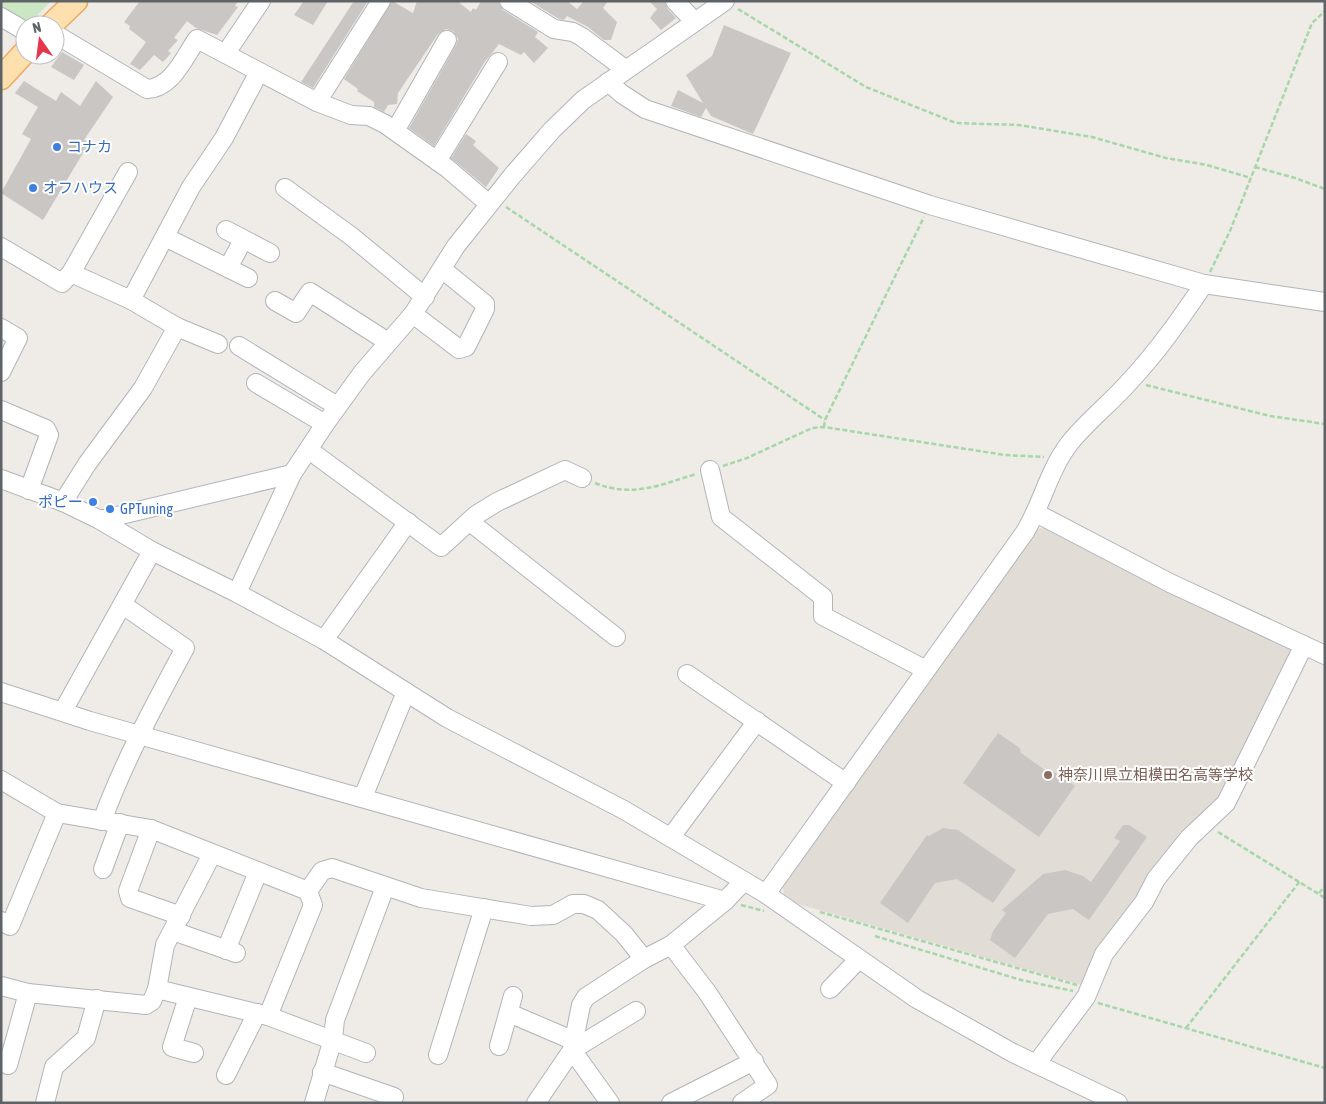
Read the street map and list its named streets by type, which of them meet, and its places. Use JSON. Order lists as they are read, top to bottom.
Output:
{
  "places": [
    "コナカ",
    "オフハウス",
    "ポピー",
    "GPTuning",
    "神奈川県立相模田名高等学校"
  ],
  "north": "top"
}
